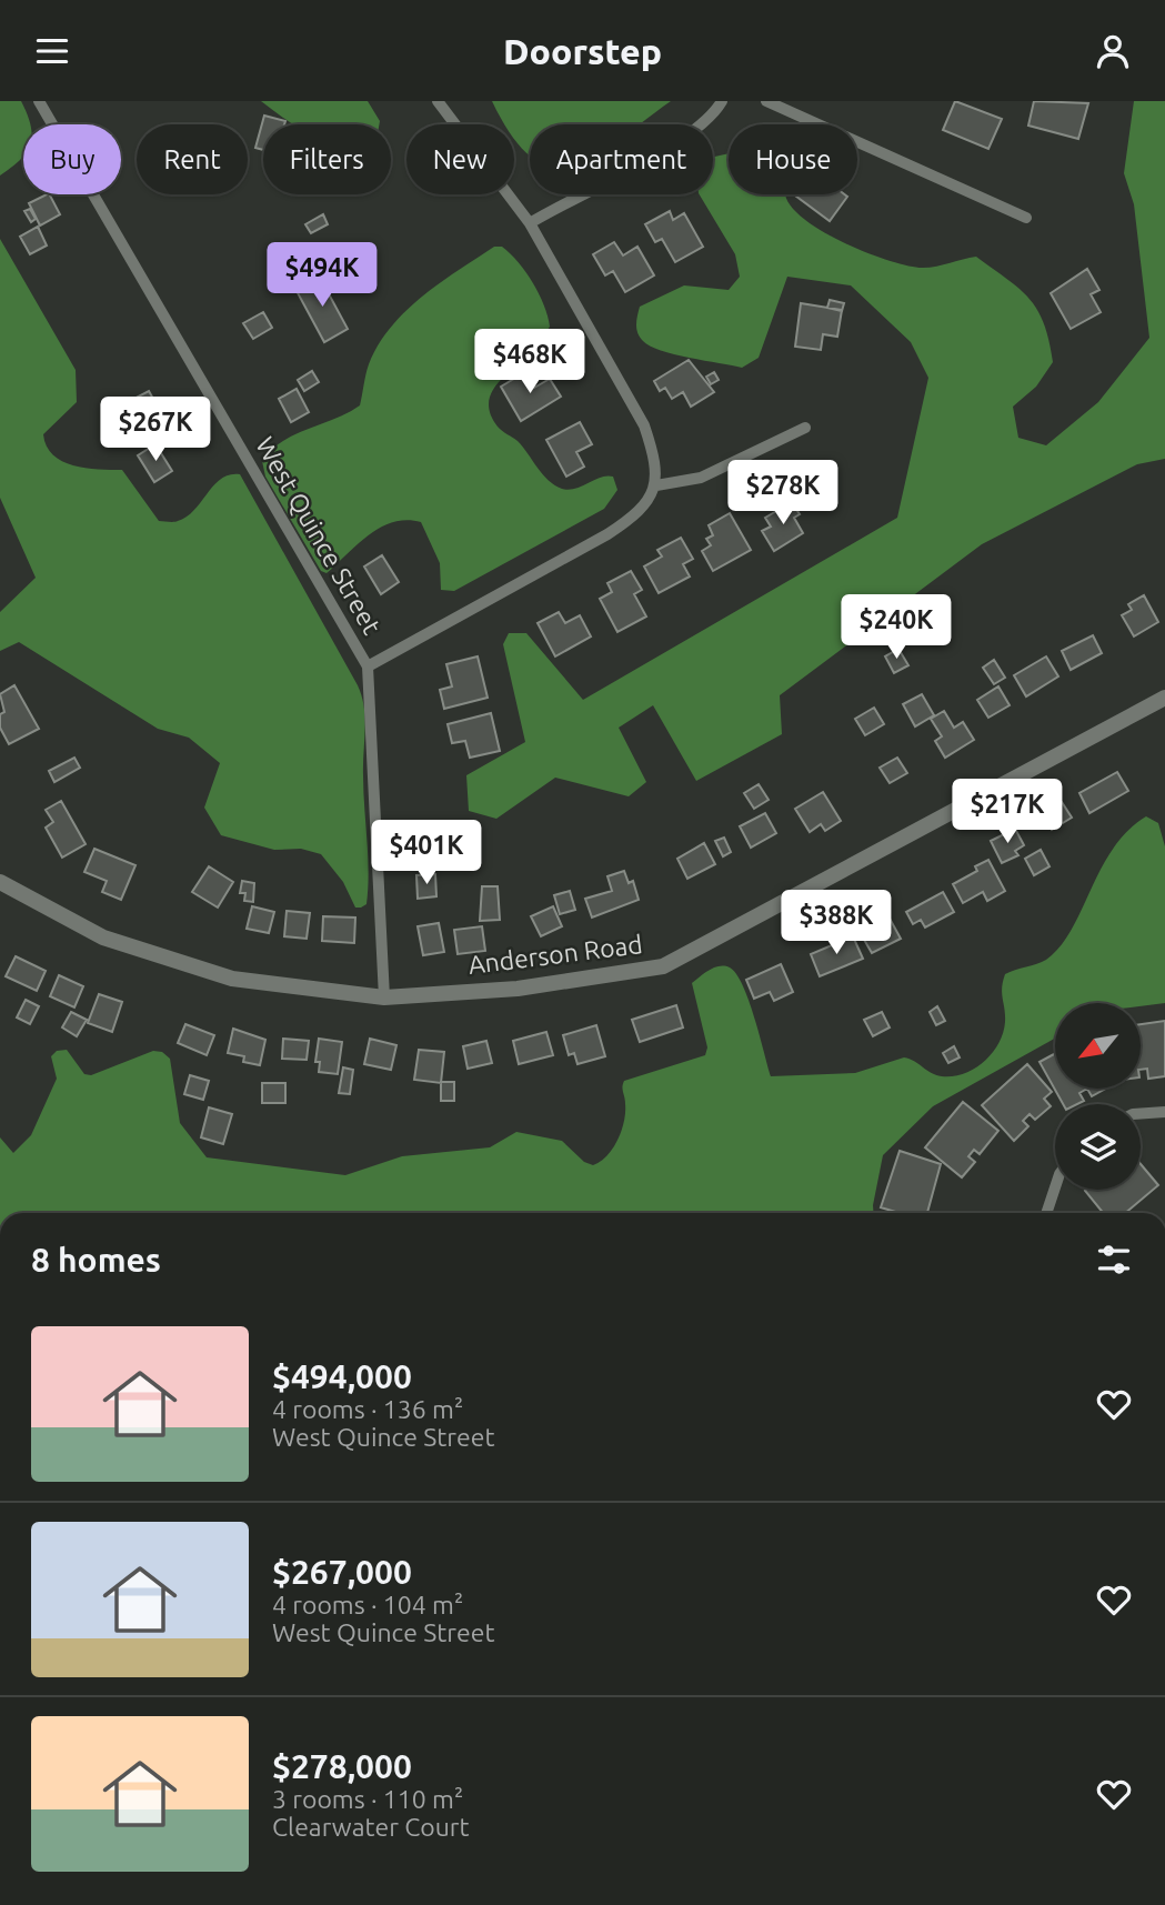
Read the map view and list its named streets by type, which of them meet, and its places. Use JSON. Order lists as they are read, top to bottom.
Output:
{
  "streets": {
    "street": ["West Quince Street", "Anderson Road"]
  },
  "crossings": [
    ["West Quince Street", "Anderson Road"]
  ],
  "north": "bottom left",
  "page": {
    "header": "Doorstep",
    "chip": [
      "Buy",
      "Rent",
      "Filters",
      "New",
      "Apartment",
      "House"
    ],
    "price": [
      "$494K",
      "$468K",
      "$267K",
      "$278K",
      "$240K",
      "$217K",
      "$401K",
      "$388K"
    ],
    "heading": "8 homes",
    "list": [
      {
        "name": "$494,000",
        "note": "4 rooms · 136 m² · West Quince Street"
      },
      {
        "name": "$267,000",
        "note": "4 rooms · 104 m² · West Quince Street"
      },
      {
        "name": "$278,000",
        "note": "3 rooms · 110 m² · Clearwater Court"
      }
    ]
  }
}
